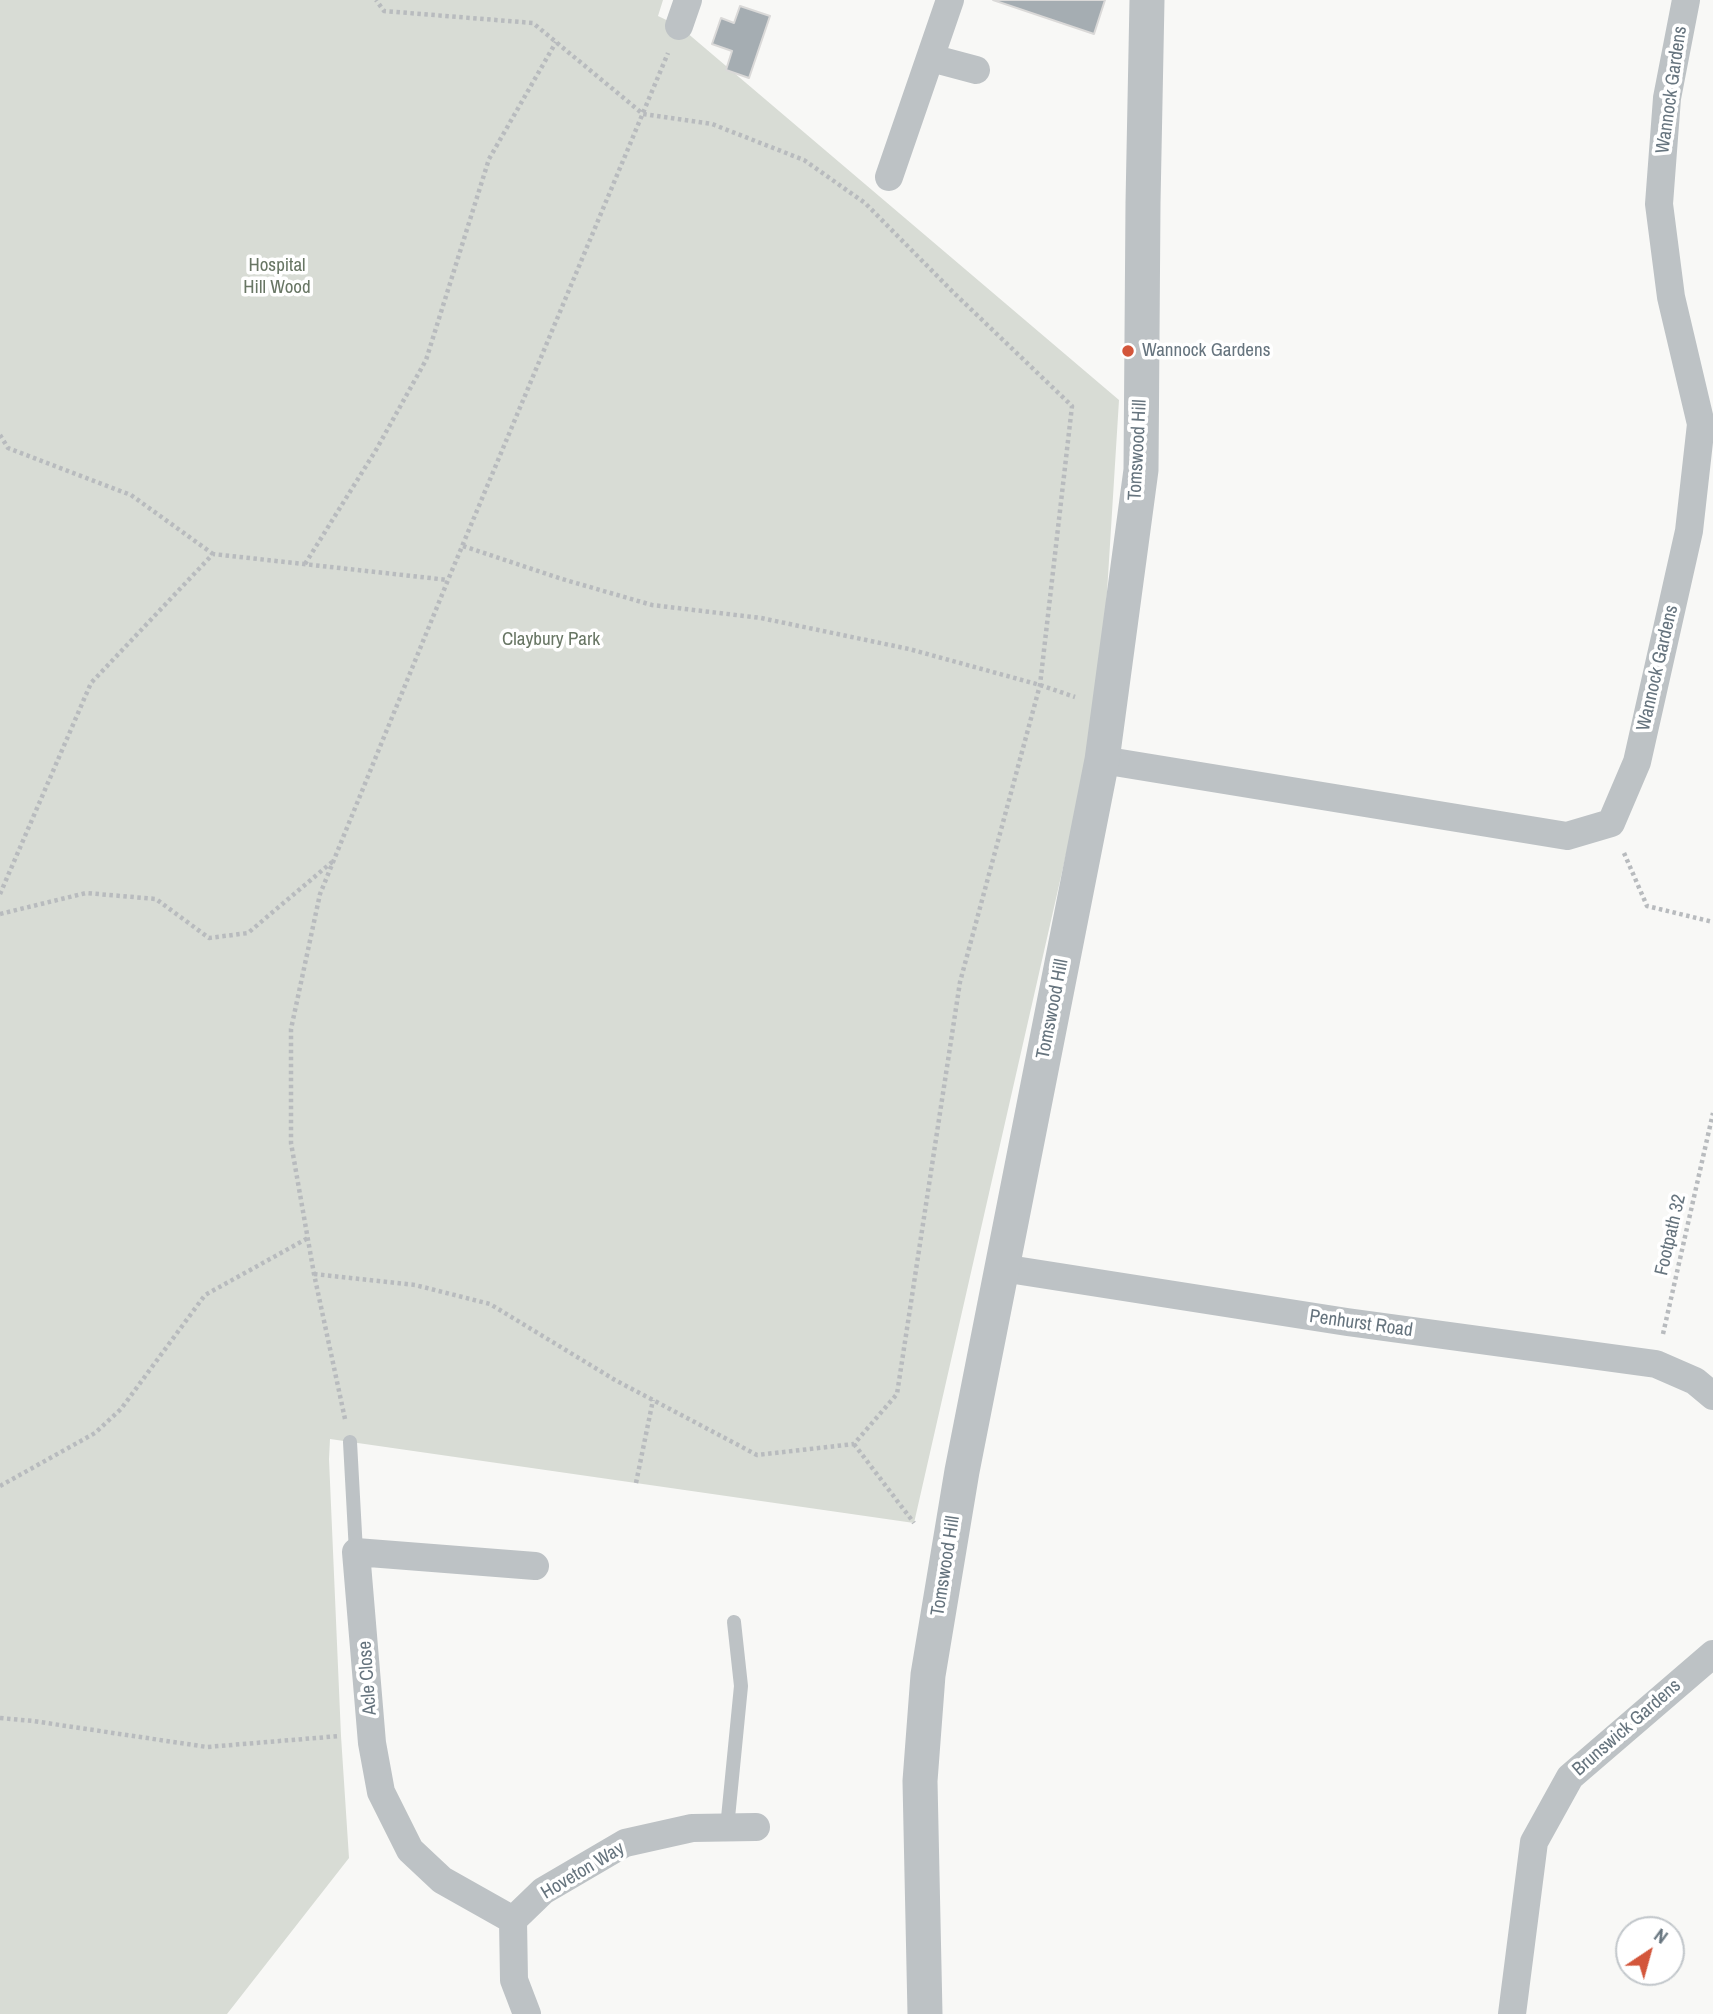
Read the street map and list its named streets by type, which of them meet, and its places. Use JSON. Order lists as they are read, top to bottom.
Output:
{
  "streets": {
    "street": [
      "Wannock Gardens",
      "Tomswood Hill",
      "Penhurst Road",
      "Acle Close",
      "Brunswick Gardens",
      "Hoveton Way"
    ],
    "path": ["Footpath 32"]
  },
  "crossings": [
    ["Tomswood Hill", "Penhurst Road"],
    ["Footpath 32", "Penhurst Road"],
    ["Acle Close", "Hoveton Way"]
  ],
  "parks": ["Hospital Hill Wood", "Claybury Park"],
  "places": ["Wannock Gardens"],
  "north": "top right"
}
